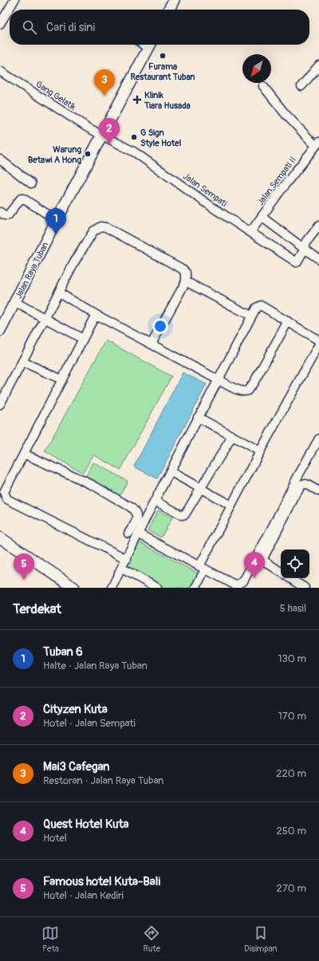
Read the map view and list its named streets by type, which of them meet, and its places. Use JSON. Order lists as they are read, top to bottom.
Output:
{
  "streets": {
    "main road": ["Jalan Raya Tuban"],
    "street": ["Gang Gelatik", "Jalan Sempati II", "Jalan Sempati"]
  },
  "crossings": [
    ["Gang Gelatik", "Jalan Sempati"],
    ["Gang Gelatik", "Jalan Raya Tuban"],
    ["Jalan Sempati II", "Jalan Sempati"],
    ["Jalan Sempati", "Jalan Raya Tuban"]
  ],
  "places": {
    "other": ["Furama Restaurant Tuban", "G Sign Style Hotel", "Warung Betawi A Hong"],
    "health": ["Klinik Tiara Husada"]
  },
  "north": "bottom left",
  "page": {
    "search": "Cari di sini",
    "pins": [
      "3",
      "2",
      "1",
      "4",
      "5"
    ],
    "heading": ["Terdekat", "5 hasil"],
    "list": [
      {
        "mark": "1",
        "name": "Tuban 6",
        "note": "Halte · Jalan Raya Tuban",
        "value": "130 m"
      },
      {
        "mark": "2",
        "name": "Cityzen Kuta",
        "note": "Hotel · Jalan Sempati",
        "value": "170 m"
      },
      {
        "mark": "3",
        "name": "Mai3 Cafegan",
        "note": "Restoran · Jalan Raya Tuban",
        "value": "220 m"
      },
      {
        "mark": "4",
        "name": "Quest Hotel Kuta",
        "note": "Hotel",
        "value": "250 m"
      },
      {
        "mark": "5",
        "name": "Famous hotel Kuta-Bali",
        "note": "Hotel · Jalan Kediri",
        "value": "270 m"
      }
    ],
    "nav": ["Peta", "Rute", "Disimpan"]
  }
}
